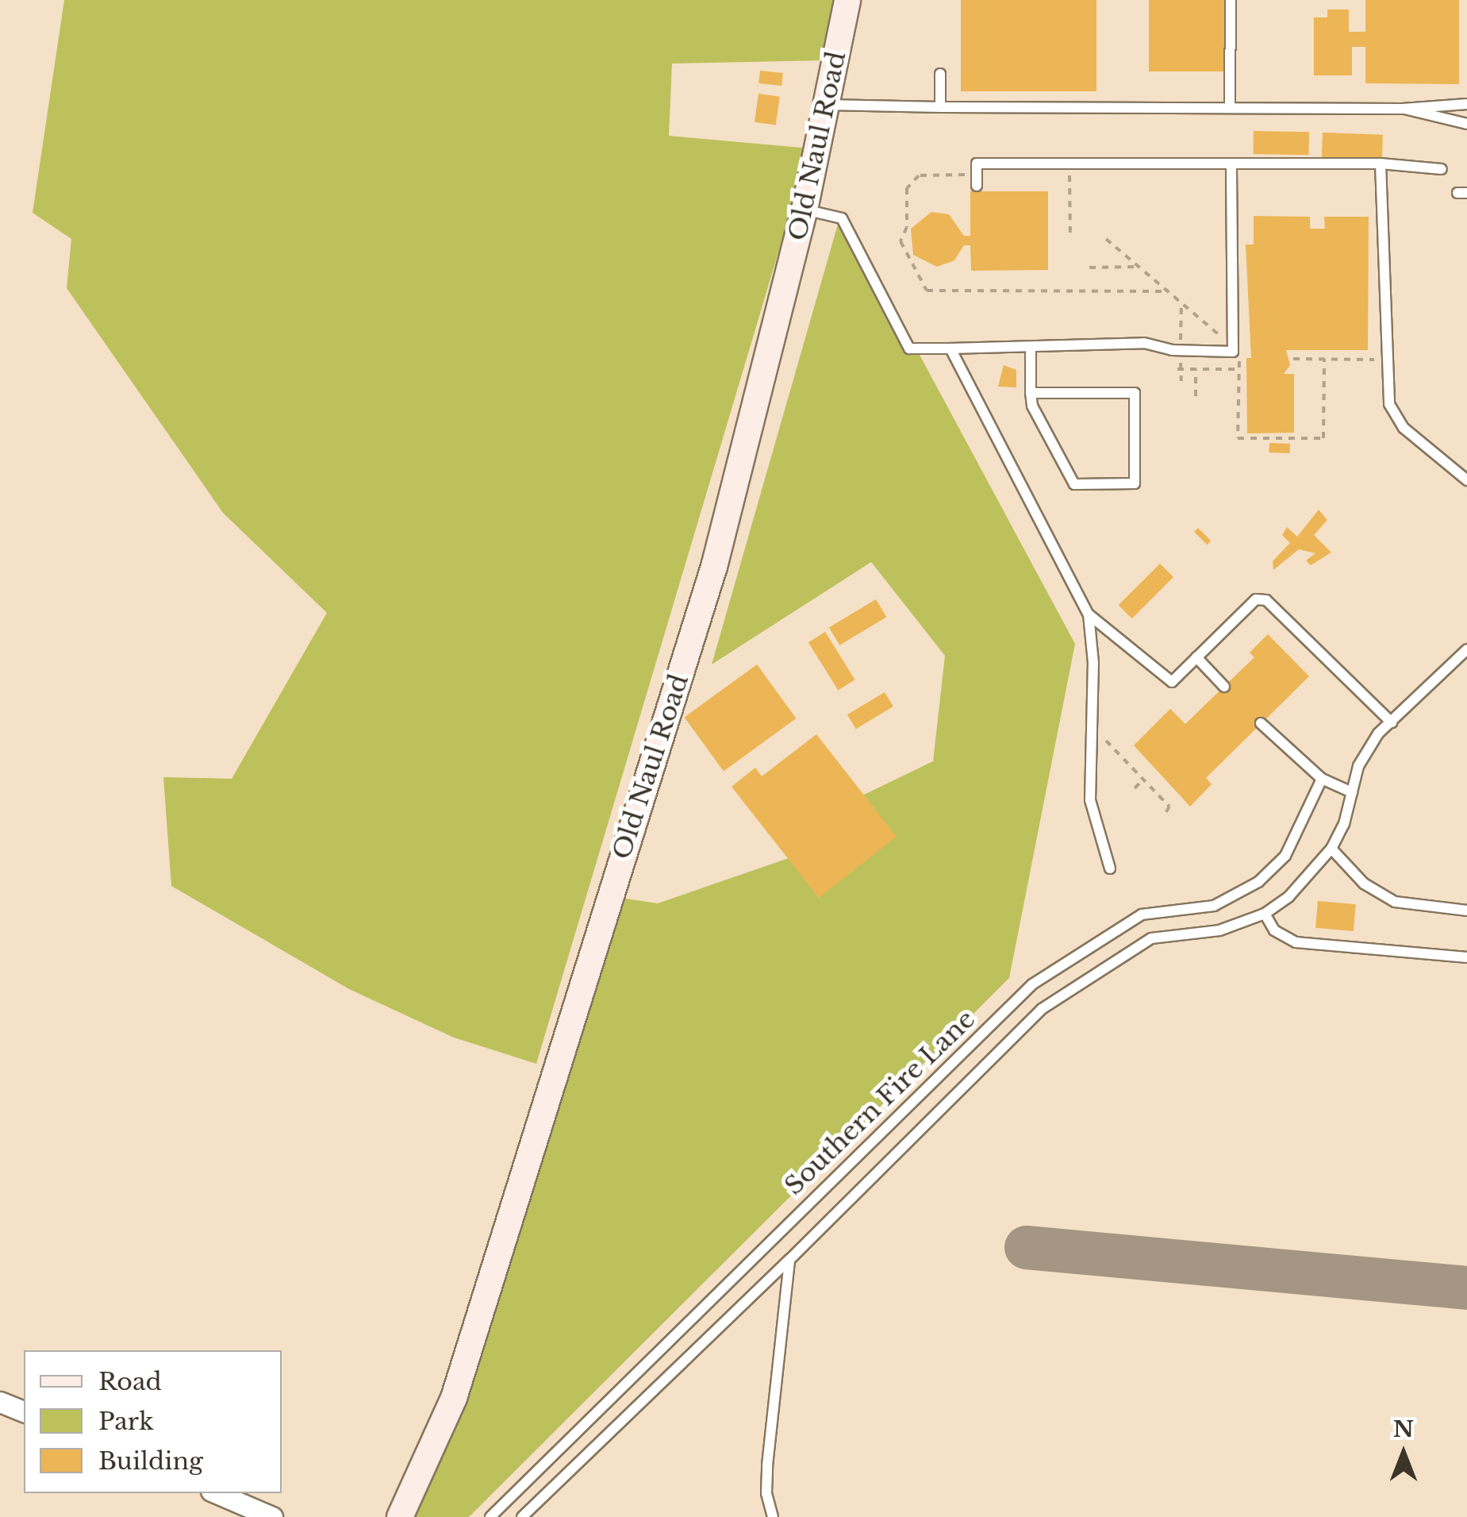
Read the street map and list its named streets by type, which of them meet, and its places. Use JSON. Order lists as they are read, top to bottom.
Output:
{
  "streets": {
    "main road": ["Old Naul Road"],
    "lane": ["Southern Fire Lane"]
  },
  "legend": ["Road", "Park", "Building"],
  "north": "top"
}
